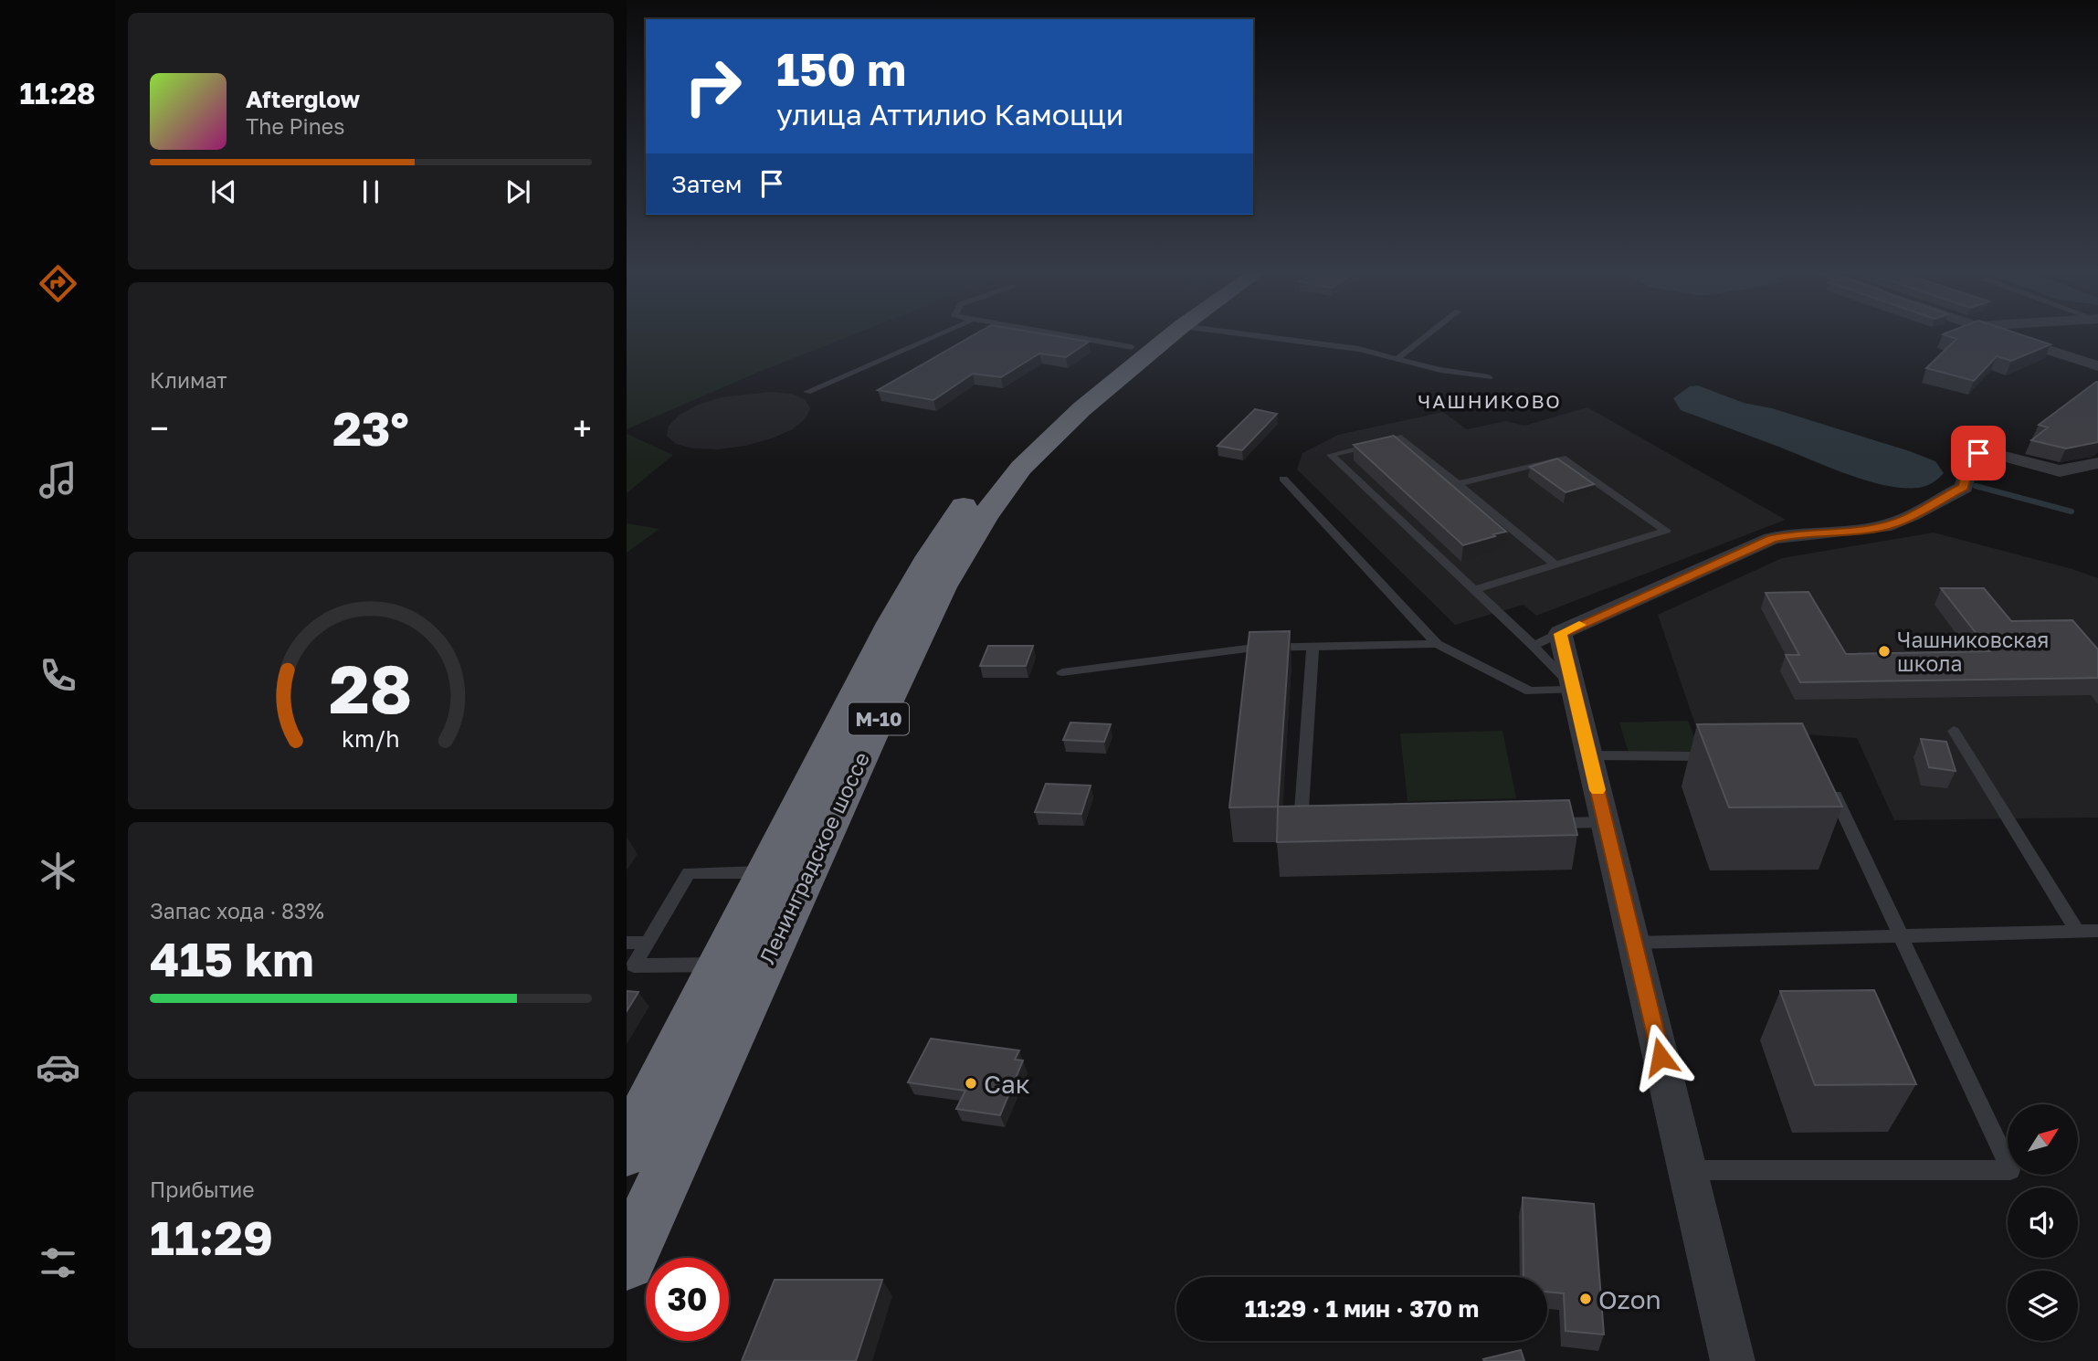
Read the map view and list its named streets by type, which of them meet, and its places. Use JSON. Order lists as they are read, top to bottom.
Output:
{
  "streets": {
    "highway": ["М-10", "Ленинградское шоссе"]
  },
  "districts": ["ЧАШНИКОВО"],
  "places": ["Чашниковская школа", "Сак", "Ozon"],
  "north": "top right",
  "page": {
    "tabs": "11:28",
    "turn": ["150 m", "улица Аттилио Камоцци"],
    "song": ["Afterglow", "The Pines"],
    "then": "Затем",
    "tile": [
      "Климат",
      ["Запас хода · 83%", "415 km"],
      ["Прибытие", "11:29"]
    ],
    "heat": ["−", "23°", "+"],
    "limit": "30",
    "trip": "11:29 · 1 мин · 370 m",
    "gauge": ["28", "km/h"]
  }
}
